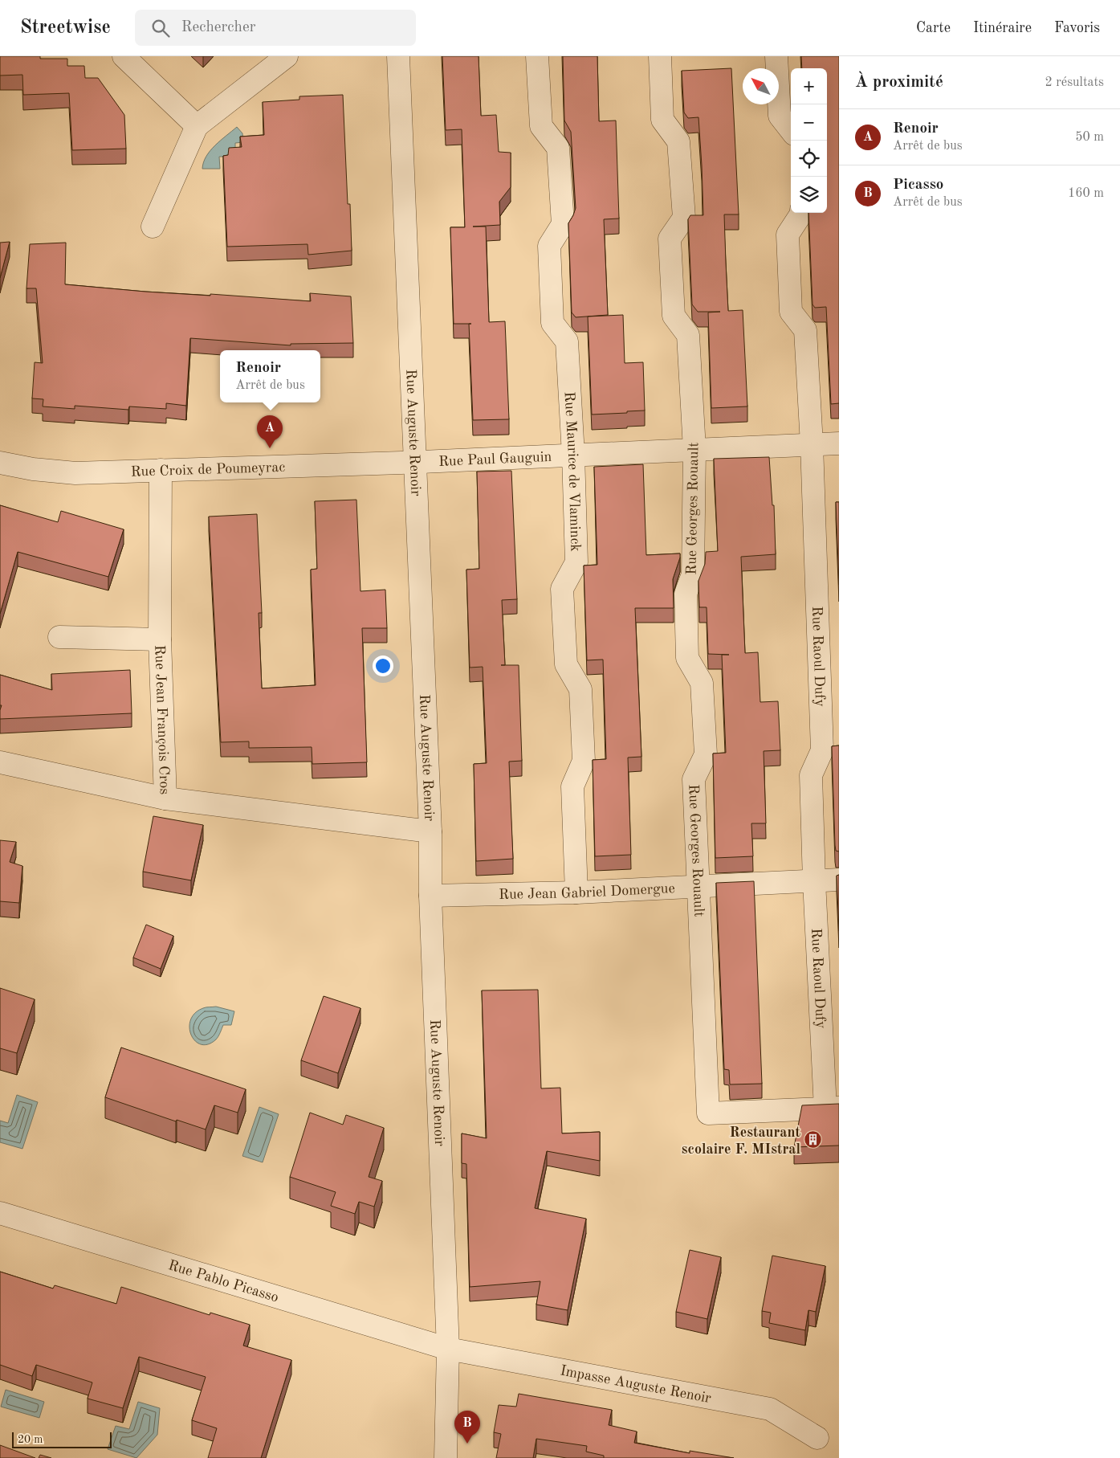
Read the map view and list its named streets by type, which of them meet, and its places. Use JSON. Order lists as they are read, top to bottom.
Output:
{
  "streets": {
    "street": [
      "Rue Auguste Renoir",
      "Rue Paul Gauguin",
      "Rue Croix de Poumeyrac",
      "Rue Maurice de Vlaminck",
      "Rue Georges Rouault",
      "Rue Raoul Dufy",
      "Rue Jean François Cros",
      "Rue Jean Gabriel Domergue",
      "Rue Pablo Picasso",
      "Impasse Auguste Renoir"
    ]
  },
  "crossings": [
    ["Rue Auguste Renoir", "Rue Paul Gauguin"],
    ["Rue Auguste Renoir", "Rue Croix de Poumeyrac"],
    ["Rue Auguste Renoir", "Rue Jean François Cros"],
    ["Rue Auguste Renoir", "Rue Jean Gabriel Domergue"],
    ["Rue Auguste Renoir", "Rue Pablo Picasso"],
    ["Rue Auguste Renoir", "Impasse Auguste Renoir"],
    ["Rue Paul Gauguin", "Rue Croix de Poumeyrac"],
    ["Rue Paul Gauguin", "Rue Maurice de Vlaminck"],
    ["Rue Paul Gauguin", "Rue Georges Rouault"],
    ["Rue Paul Gauguin", "Rue Raoul Dufy"],
    ["Rue Croix de Poumeyrac", "Rue Jean François Cros"],
    ["Rue Maurice de Vlaminck", "Rue Jean Gabriel Domergue"],
    ["Rue Georges Rouault", "Rue Raoul Dufy"],
    ["Rue Georges Rouault", "Rue Jean Gabriel Domergue"],
    ["Rue Raoul Dufy", "Rue Jean Gabriel Domergue"],
    ["Rue Pablo Picasso", "Impasse Auguste Renoir"]
  ],
  "places": {
    "building": ["Restaurant scolaire F. MIstral"]
  },
  "scale_bar": "20 m",
  "north": "top left",
  "page": {
    "header": "Streetwise",
    "search": "Rechercher",
    "nav": ["Carte", "Itinéraire", "Favoris"],
    "heading": ["À proximité", "2 résultats"],
    "map_buttons": ["+", "−"],
    "list": [
      {
        "mark": "A",
        "name": "Renoir",
        "note": "Arrêt de bus",
        "value": "50 m"
      },
      {
        "mark": "B",
        "name": "Picasso",
        "note": "Arrêt de bus",
        "value": "160 m"
      }
    ],
    "popup": ["Renoir", "Arrêt de bus"],
    "pins": ["A", "B"],
    "scale": "20 m"
  }
}
